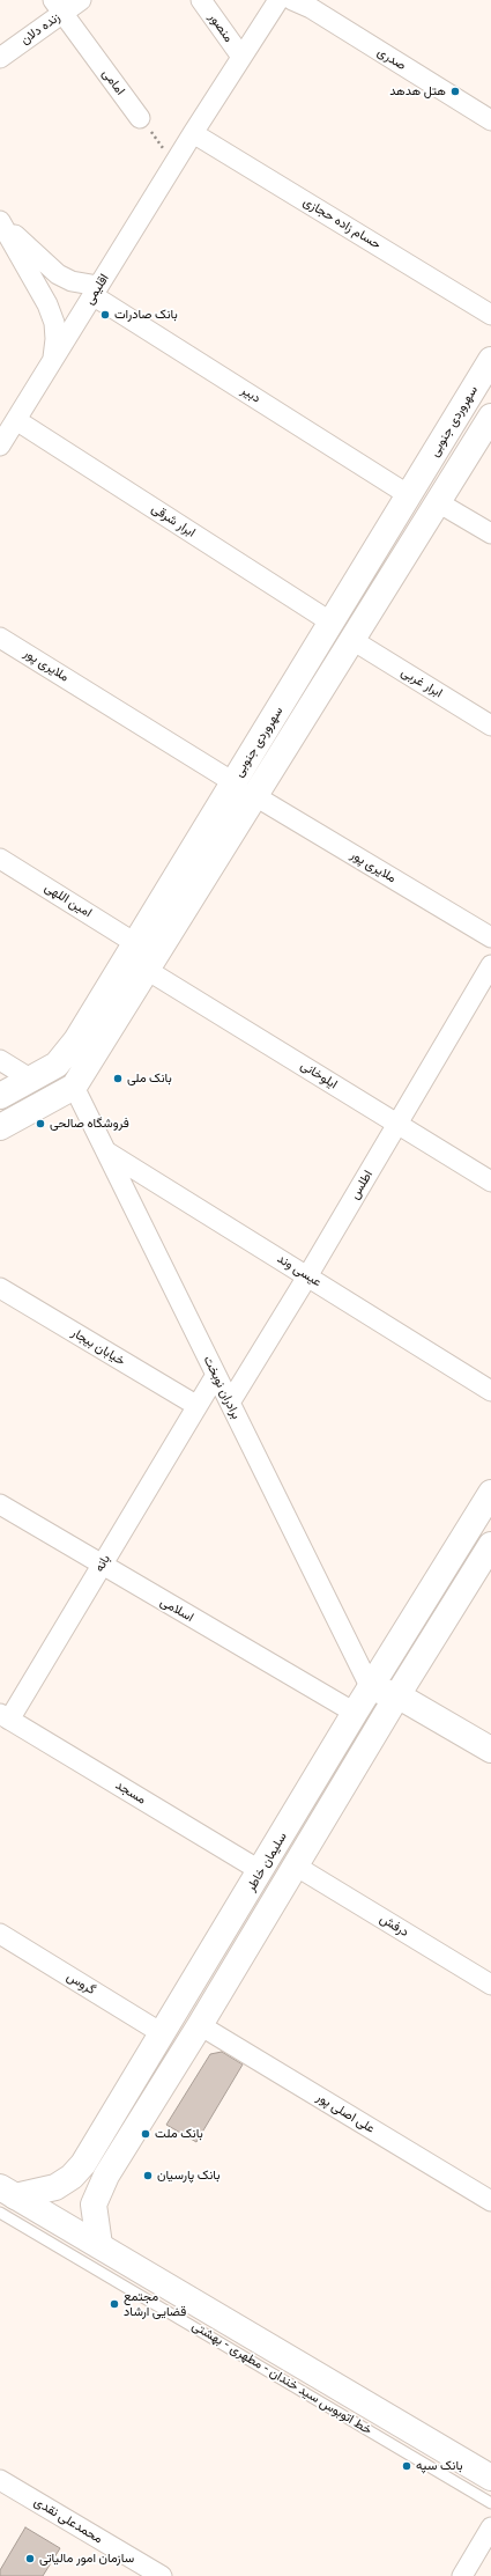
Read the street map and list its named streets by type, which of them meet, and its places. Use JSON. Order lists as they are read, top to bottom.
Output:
{
  "streets": {
    "main road": ["سهروردی جنوبی", "سلیمان خاطر"],
    "street": [
      "منصور",
      "زنده دلان",
      "صدری",
      "امامی",
      "حسام زاده حجازی",
      "اقلیمی",
      "دبیر",
      "ابرار شرقی",
      "ملایری پور",
      "ابرار غربی",
      "امین اللهی",
      "ایلوخانی",
      "اطلس",
      "عیسی وند",
      "خیابان بیجار",
      "برادران نوبخت",
      "بانه",
      "اسلامی",
      "مسجد",
      "درفش",
      "گروس",
      "علی اصلی پور",
      "محمدعلی نقدی"
    ],
    "lane": ["خط اتوبوس سید خندان - مطهری - بهشتی"]
  },
  "crossings": [
    ["زنده دلان", "امامی"],
    ["حسام زاده حجازی", "اقلیمی"],
    ["اقلیمی", "دبیر"],
    ["اقلیمی", "ابرار شرقی"],
    ["دبیر", "سهروردی جنوبی"],
    ["سهروردی جنوبی", "ابرار شرقی"],
    ["سهروردی جنوبی", "ملایری پور"],
    ["سهروردی جنوبی", "ابرار غربی"],
    ["سهروردی جنوبی", "امین اللهی"],
    ["سهروردی جنوبی", "ایلوخانی"],
    ["سهروردی جنوبی", "برادران نوبخت"],
    ["ایلوخانی", "اطلس"],
    ["اطلس", "عیسی وند"],
    ["اطلس", "برادران نوبخت"],
    ["عیسی وند", "برادران نوبخت"],
    ["خیابان بیجار", "بانه"],
    ["برادران نوبخت", "بانه"],
    ["برادران نوبخت", "سلیمان خاطر"],
    ["بانه", "اسلامی"],
    ["بانه", "مسجد"],
    ["اسلامی", "سلیمان خاطر"],
    ["مسجد", "سلیمان خاطر"],
    ["سلیمان خاطر", "گروس"],
    ["سلیمان خاطر", "خط اتوبوس سید خندان - مطهری - بهشتی"]
  ],
  "places": [
    "هتل هدهد",
    "بانک صادرات",
    "بانک ملی",
    "فروشگاه صالحی",
    "بانک ملت",
    "بانک پارسیان",
    "مجتمع قضایی ارشاد",
    "بانک سپه",
    "سازمان امور مالیاتی"
  ]
}
